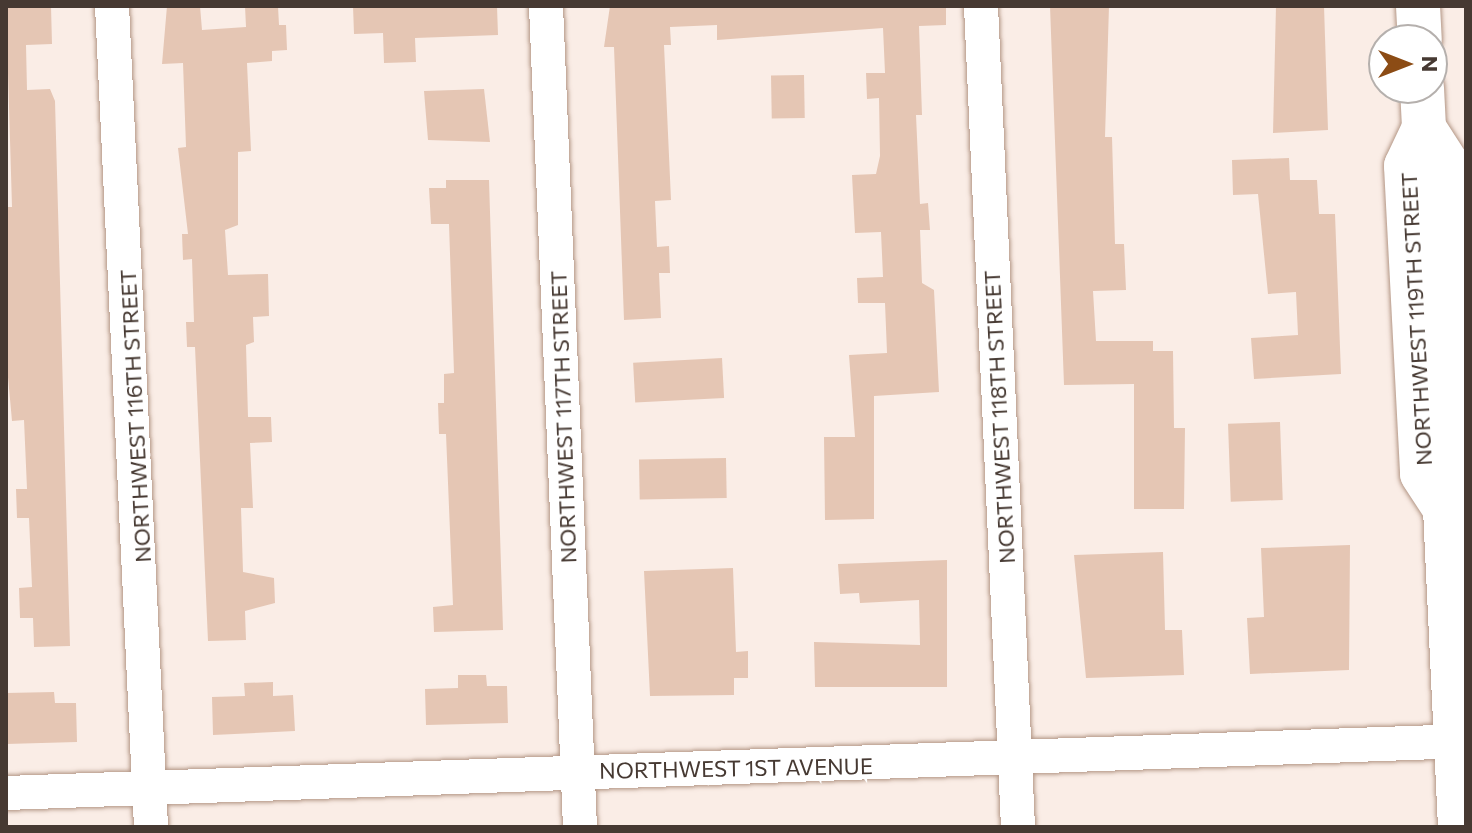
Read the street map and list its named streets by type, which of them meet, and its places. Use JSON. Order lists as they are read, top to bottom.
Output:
{
  "streets": {
    "main road": ["NORTHWEST 119TH STREET"],
    "street": [
      "NORTHWEST 116TH STREET",
      "NORTHWEST 117TH STREET",
      "NORTHWEST 118TH STREET",
      "NORTHWEST 1ST AVENUE"
    ]
  },
  "crossings": [
    ["NORTHWEST 119TH STREET", "NORTHWEST 1ST AVENUE"],
    ["NORTHWEST 116TH STREET", "NORTHWEST 1ST AVENUE"],
    ["NORTHWEST 117TH STREET", "NORTHWEST 1ST AVENUE"],
    ["NORTHWEST 118TH STREET", "NORTHWEST 1ST AVENUE"]
  ],
  "north": "right"
}
